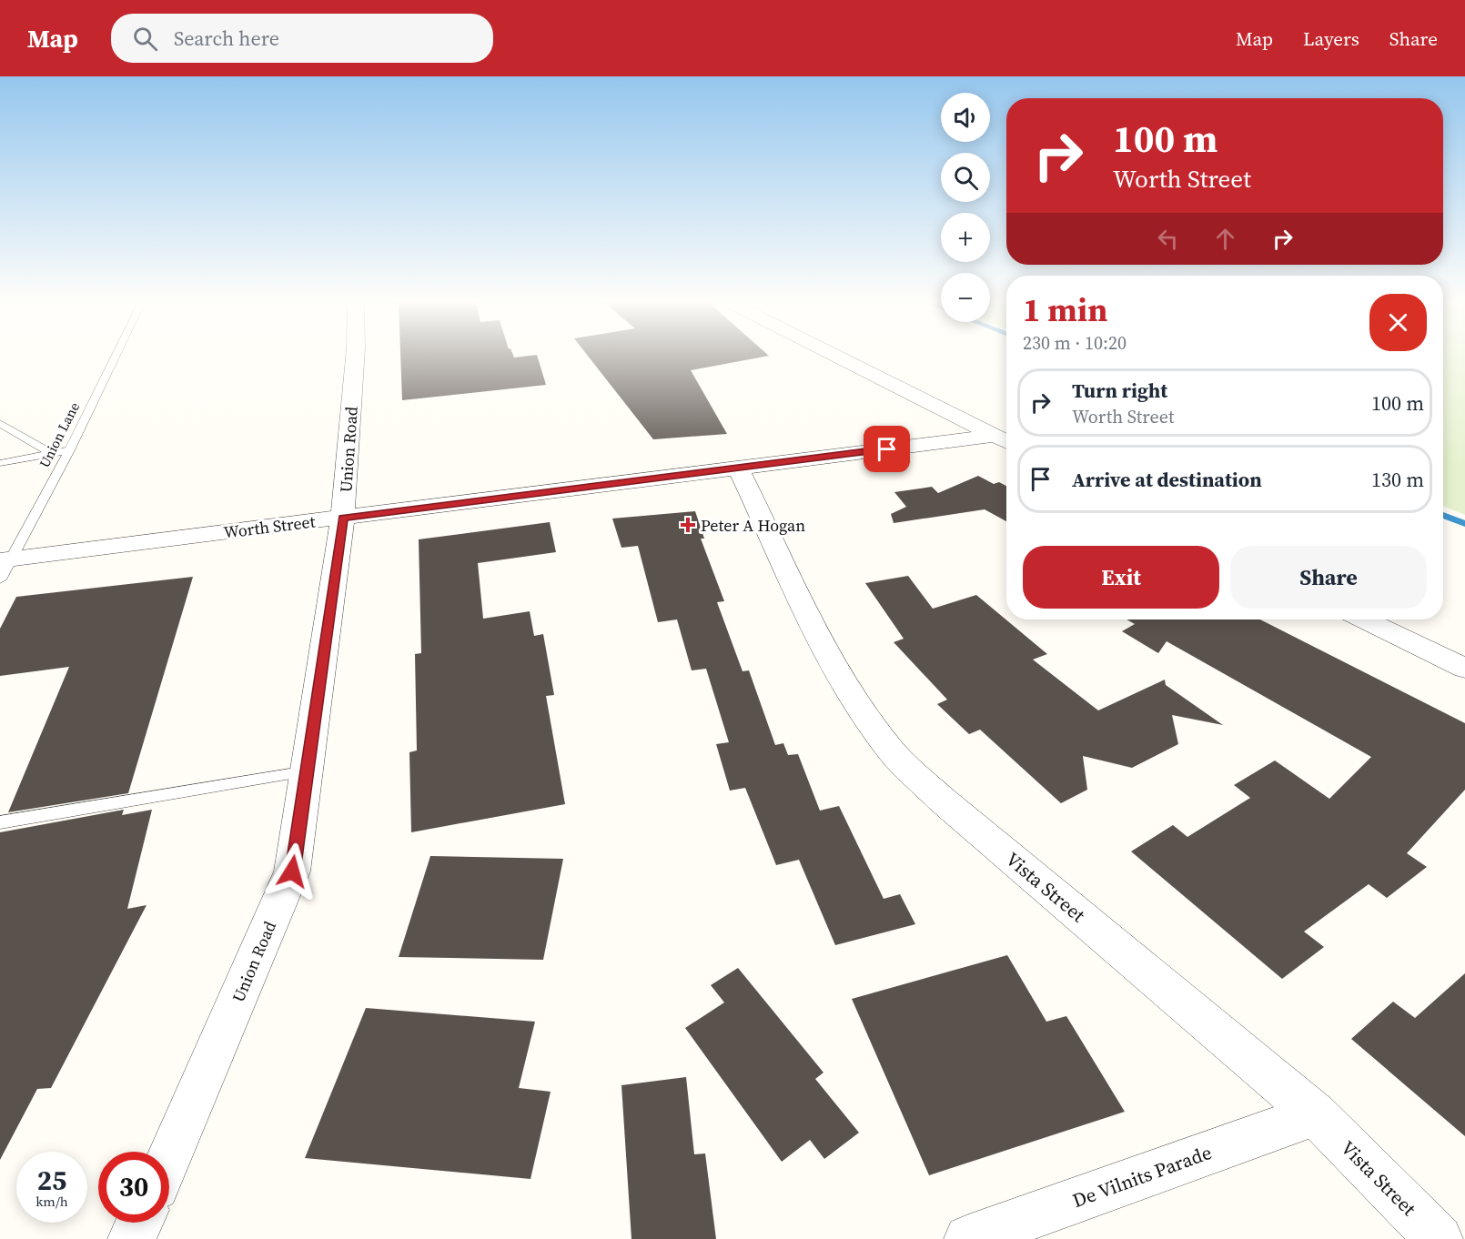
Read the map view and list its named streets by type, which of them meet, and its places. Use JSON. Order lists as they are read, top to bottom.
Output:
{
  "streets": {
    "street": [
      "Union Road",
      "Worth Street",
      "Vista Street",
      "De Vilnits Parade"
    ],
    "lane": ["Union Lane"]
  },
  "crossings": [
    ["Union Lane", "Worth Street"],
    ["Union Road", "Worth Street"],
    ["Worth Street", "Vista Street"],
    ["Vista Street", "De Vilnits Parade"]
  ],
  "places": {
    "health": ["Peter A Hogan"]
  },
  "page": {
    "header": "Map",
    "search": "Search here",
    "nav": ["Map", "Layers", "Share"],
    "map_buttons": ["+", "−"],
    "turn": ["100 m", "Worth Street"],
    "heading": ["1 min", "230 m · 10:20"],
    "list": [
      {
        "name": "Turn right",
        "note": "Worth Street",
        "value": "100 m"
      },
      {
        "name": "Arrive at destination",
        "value": "130 m"
      }
    ],
    "buttons": ["Exit", "Share"],
    "speed": "25 km/h",
    "limit": "30"
  }
}
